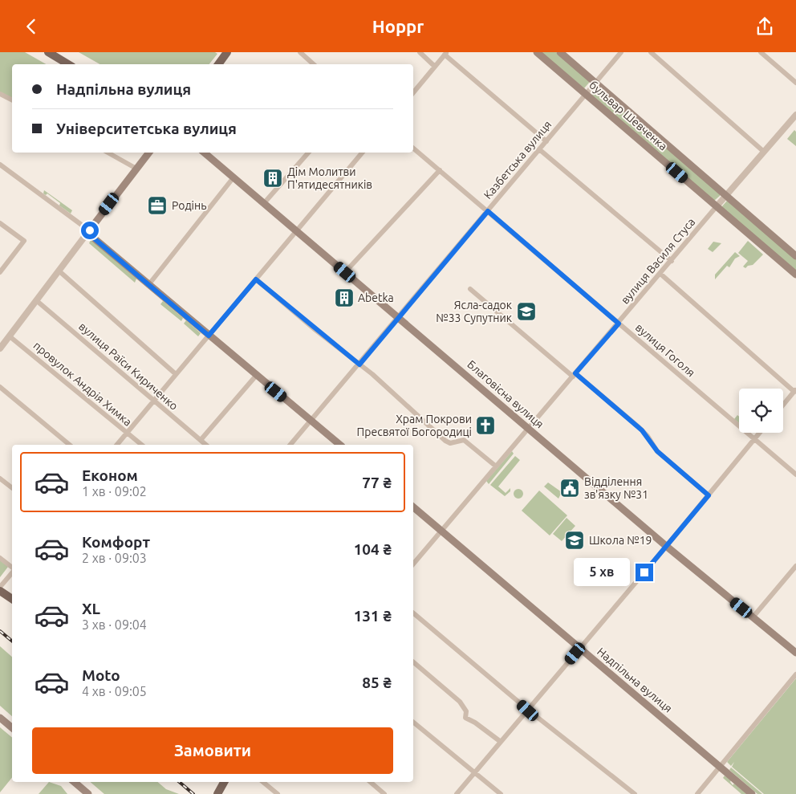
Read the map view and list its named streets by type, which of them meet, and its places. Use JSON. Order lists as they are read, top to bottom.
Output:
{
  "streets": {
    "main road": ["бульвар Шевченка", "Благовісна вулиця", "Надпільна вулиця"],
    "street": [
      "Казбетська вулиця",
      "вулиця Василя Стуса",
      "вулиця Гоголя",
      "вулиця Раїси Кириченко",
      "провулок Андрія Химка"
    ]
  },
  "crossings": [
    ["бульвар Шевченка", "Казбетська вулиця"],
    ["бульвар Шевченка", "вулиця Василя Стуса"],
    ["Казбетська вулиця", "вулиця Гоголя"],
    ["Казбетська вулиця", "Благовісна вулиця"],
    ["вулиця Василя Стуса", "вулиця Гоголя"],
    ["вулиця Василя Стуса", "Благовісна вулиця"],
    ["вулиця Василя Стуса", "Надпільна вулиця"]
  ],
  "places": {
    "building": ["Дім Молитви П'ятидесятників", "Abetka"],
    "office": ["Родінь"],
    "school or university": ["Ясла-садок №33 Супутник", "Школа №19"],
    "church": ["Храм Покрови Пресвятої Богородиці"],
    "public building": ["Відділення зв'язку №31"]
  },
  "page": {
    "header": "Hoppr",
    "banner": ["Надпільна вулиця", "Університетська вулиця"],
    "list": [
      {
        "name": "Економ",
        "note": "1 хв · 09:02",
        "value": "77 ₴"
      },
      {
        "name": "Комфорт",
        "note": "2 хв · 09:03",
        "value": "104 ₴"
      },
      {
        "name": "XL",
        "note": "3 хв · 09:04",
        "value": "131 ₴"
      },
      {
        "name": "Moto",
        "note": "4 хв · 09:05",
        "value": "85 ₴"
      }
    ],
    "bubble": "5 хв",
    "buttons": "Замовити"
  }
}
